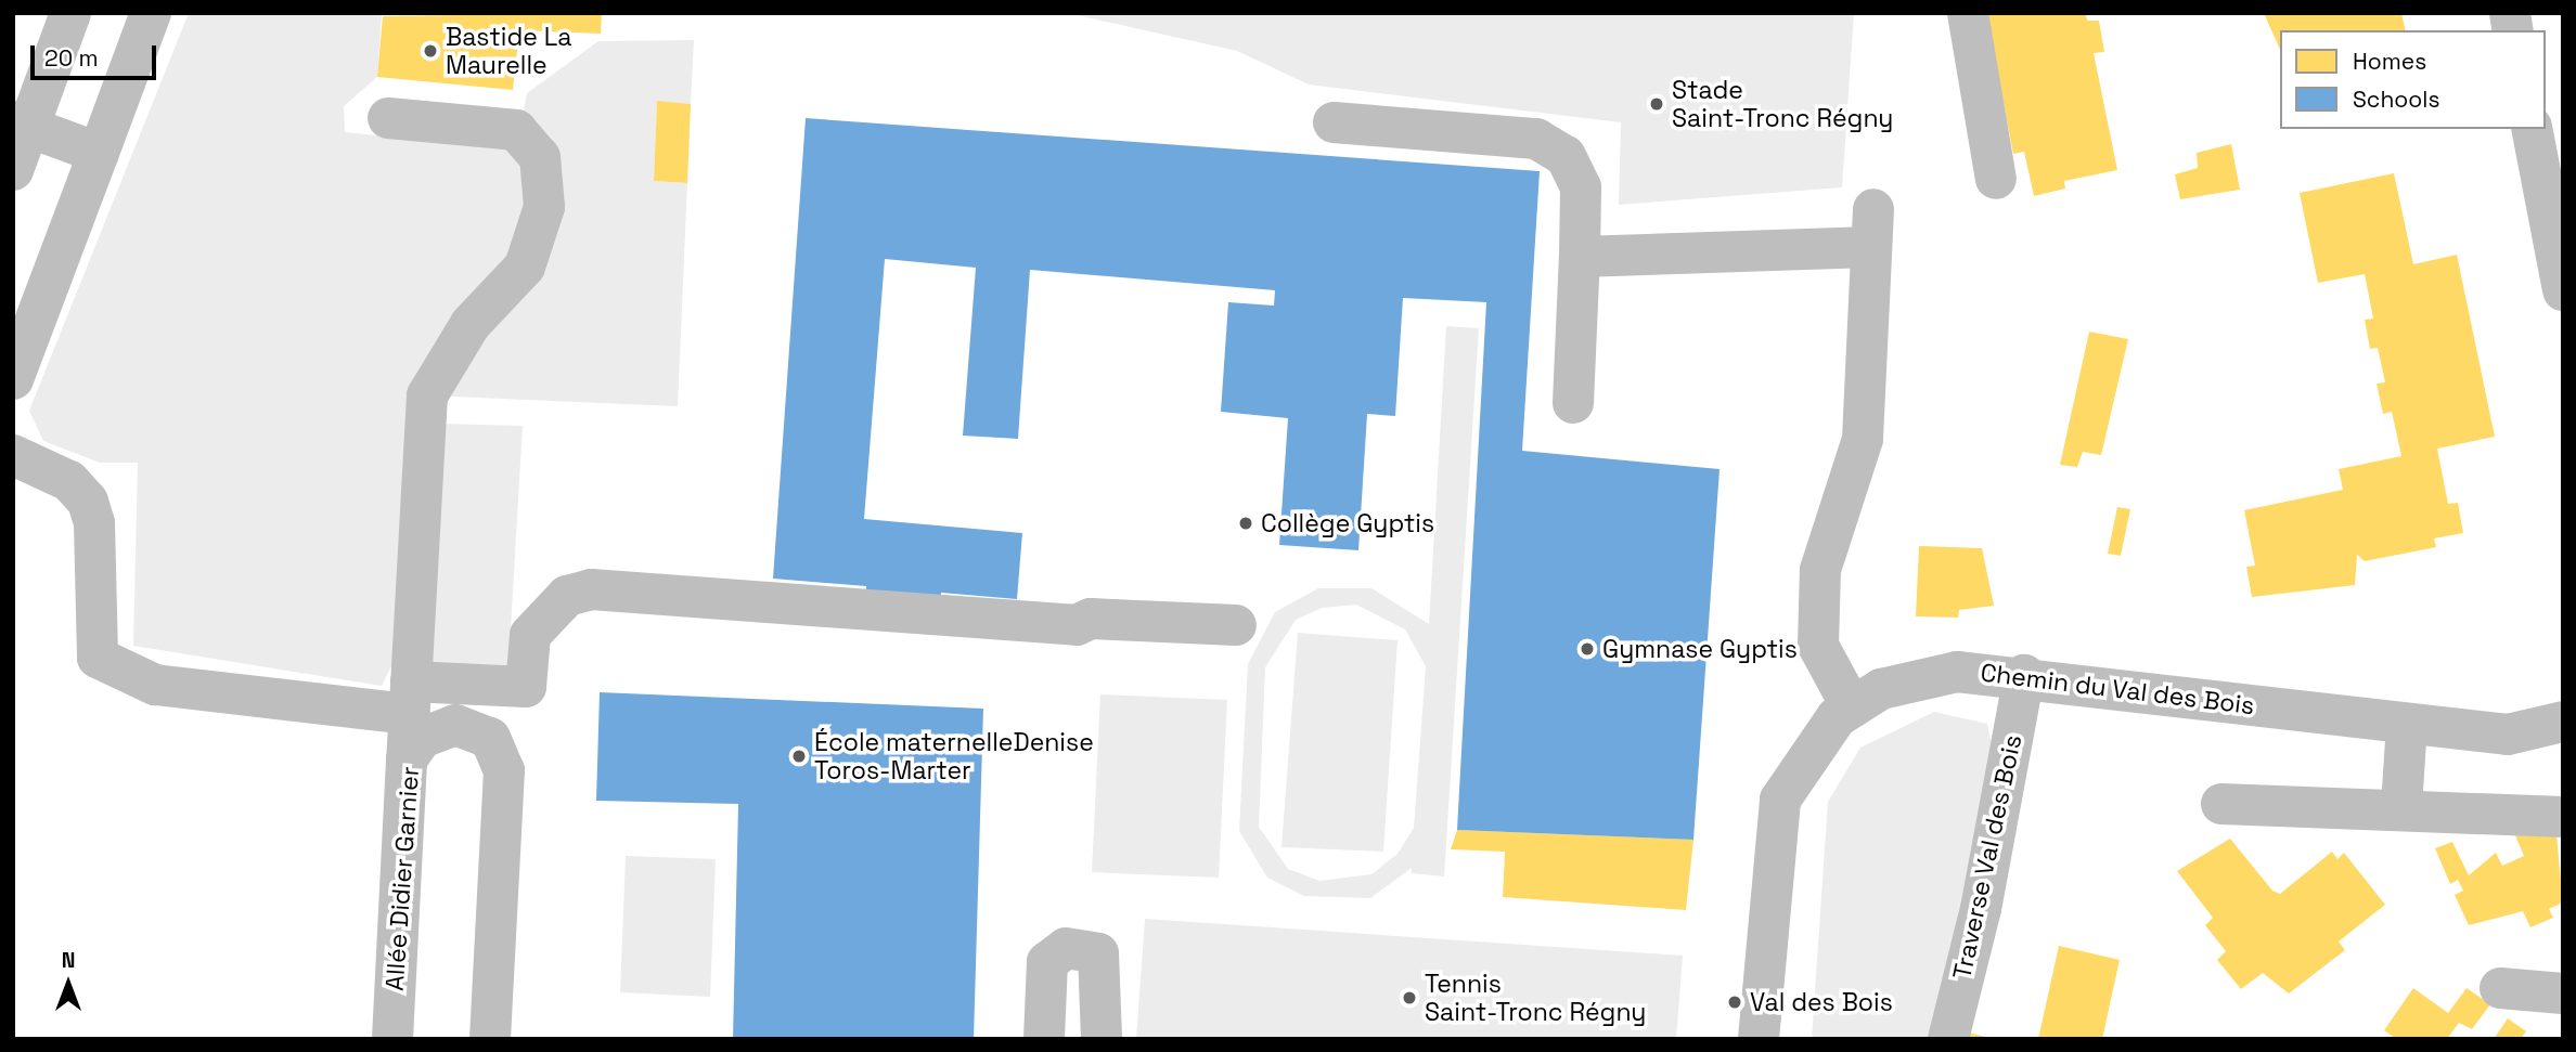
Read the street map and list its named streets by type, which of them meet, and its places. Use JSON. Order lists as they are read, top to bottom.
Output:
{
  "streets": {
    "street": ["Chemin du Val des Bois", "Traverse Val des Bois", "Allée Didier Garnier"]
  },
  "crossings": [
    ["Chemin du Val des Bois", "Traverse Val des Bois"]
  ],
  "places": [
    "Bastide La Maurelle",
    "Stade Saint-Tronc Régny",
    "Collège Gyptis",
    "Gymnase Gyptis",
    "École maternelleDenise Toros-Marter",
    "Tennis Saint-Tronc Régny",
    "Val des Bois"
  ],
  "legend": ["Homes", "Schools"],
  "scale_bar": "20 m",
  "north": "top"
}
